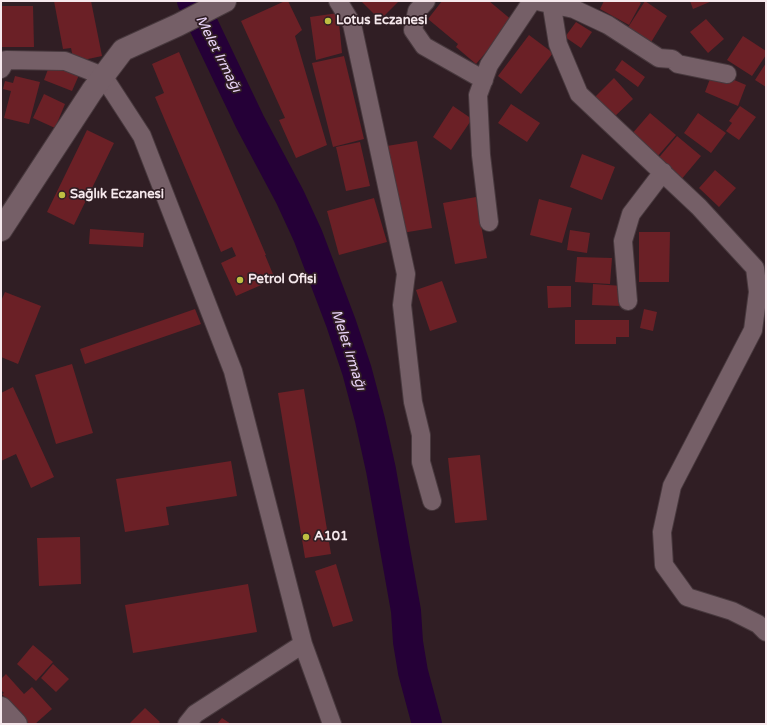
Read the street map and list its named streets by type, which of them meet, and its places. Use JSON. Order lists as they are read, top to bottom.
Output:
{
  "water": ["Melet Irmağı"],
  "places": [
    "Lotus Eczanesi",
    "Sağlık Eczanesi",
    "Petrol Ofisi",
    "A101"
  ]
}
